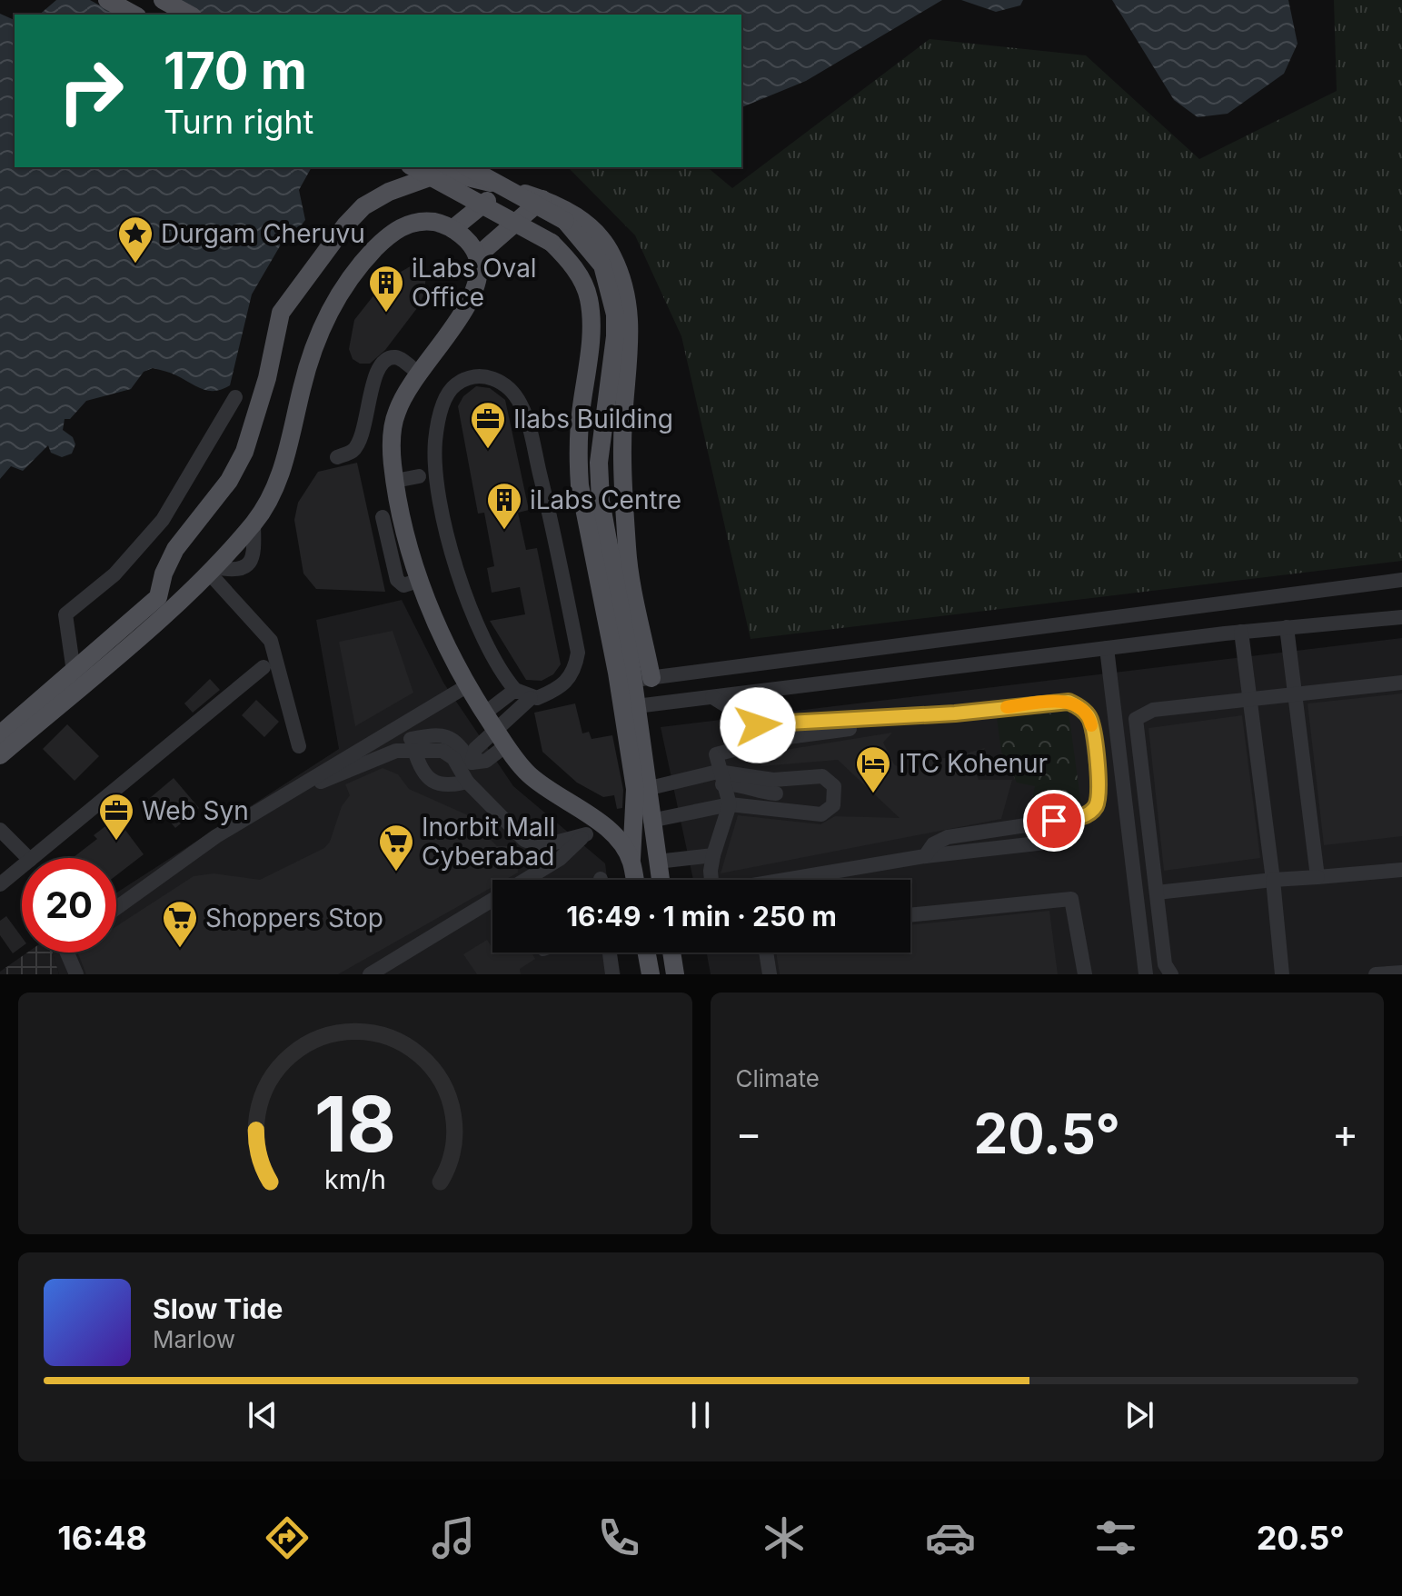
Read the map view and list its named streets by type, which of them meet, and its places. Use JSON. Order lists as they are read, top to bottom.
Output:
{
  "places": {
    "place": ["Durgam Cheruvu"],
    "building": ["iLabs Oval Office", "iLabs Centre"],
    "office": ["Ilabs Building", "Web Syn"],
    "hotel": ["ITC Kohenur"],
    "supermarket": ["Inorbit Mall Cyberabad", "Shoppers Stop"]
  },
  "page": {
    "turn": ["170 m", "Turn right"],
    "limit": "20",
    "trip": "16:49 · 1 min · 250 m",
    "tile": "Climate",
    "heat": ["−", "20.5°", "+"],
    "song": ["Slow Tide", "Marlow"],
    "tabs": ["16:48", "20.5°"],
    "gauge": ["18", "km/h"]
  }
}
